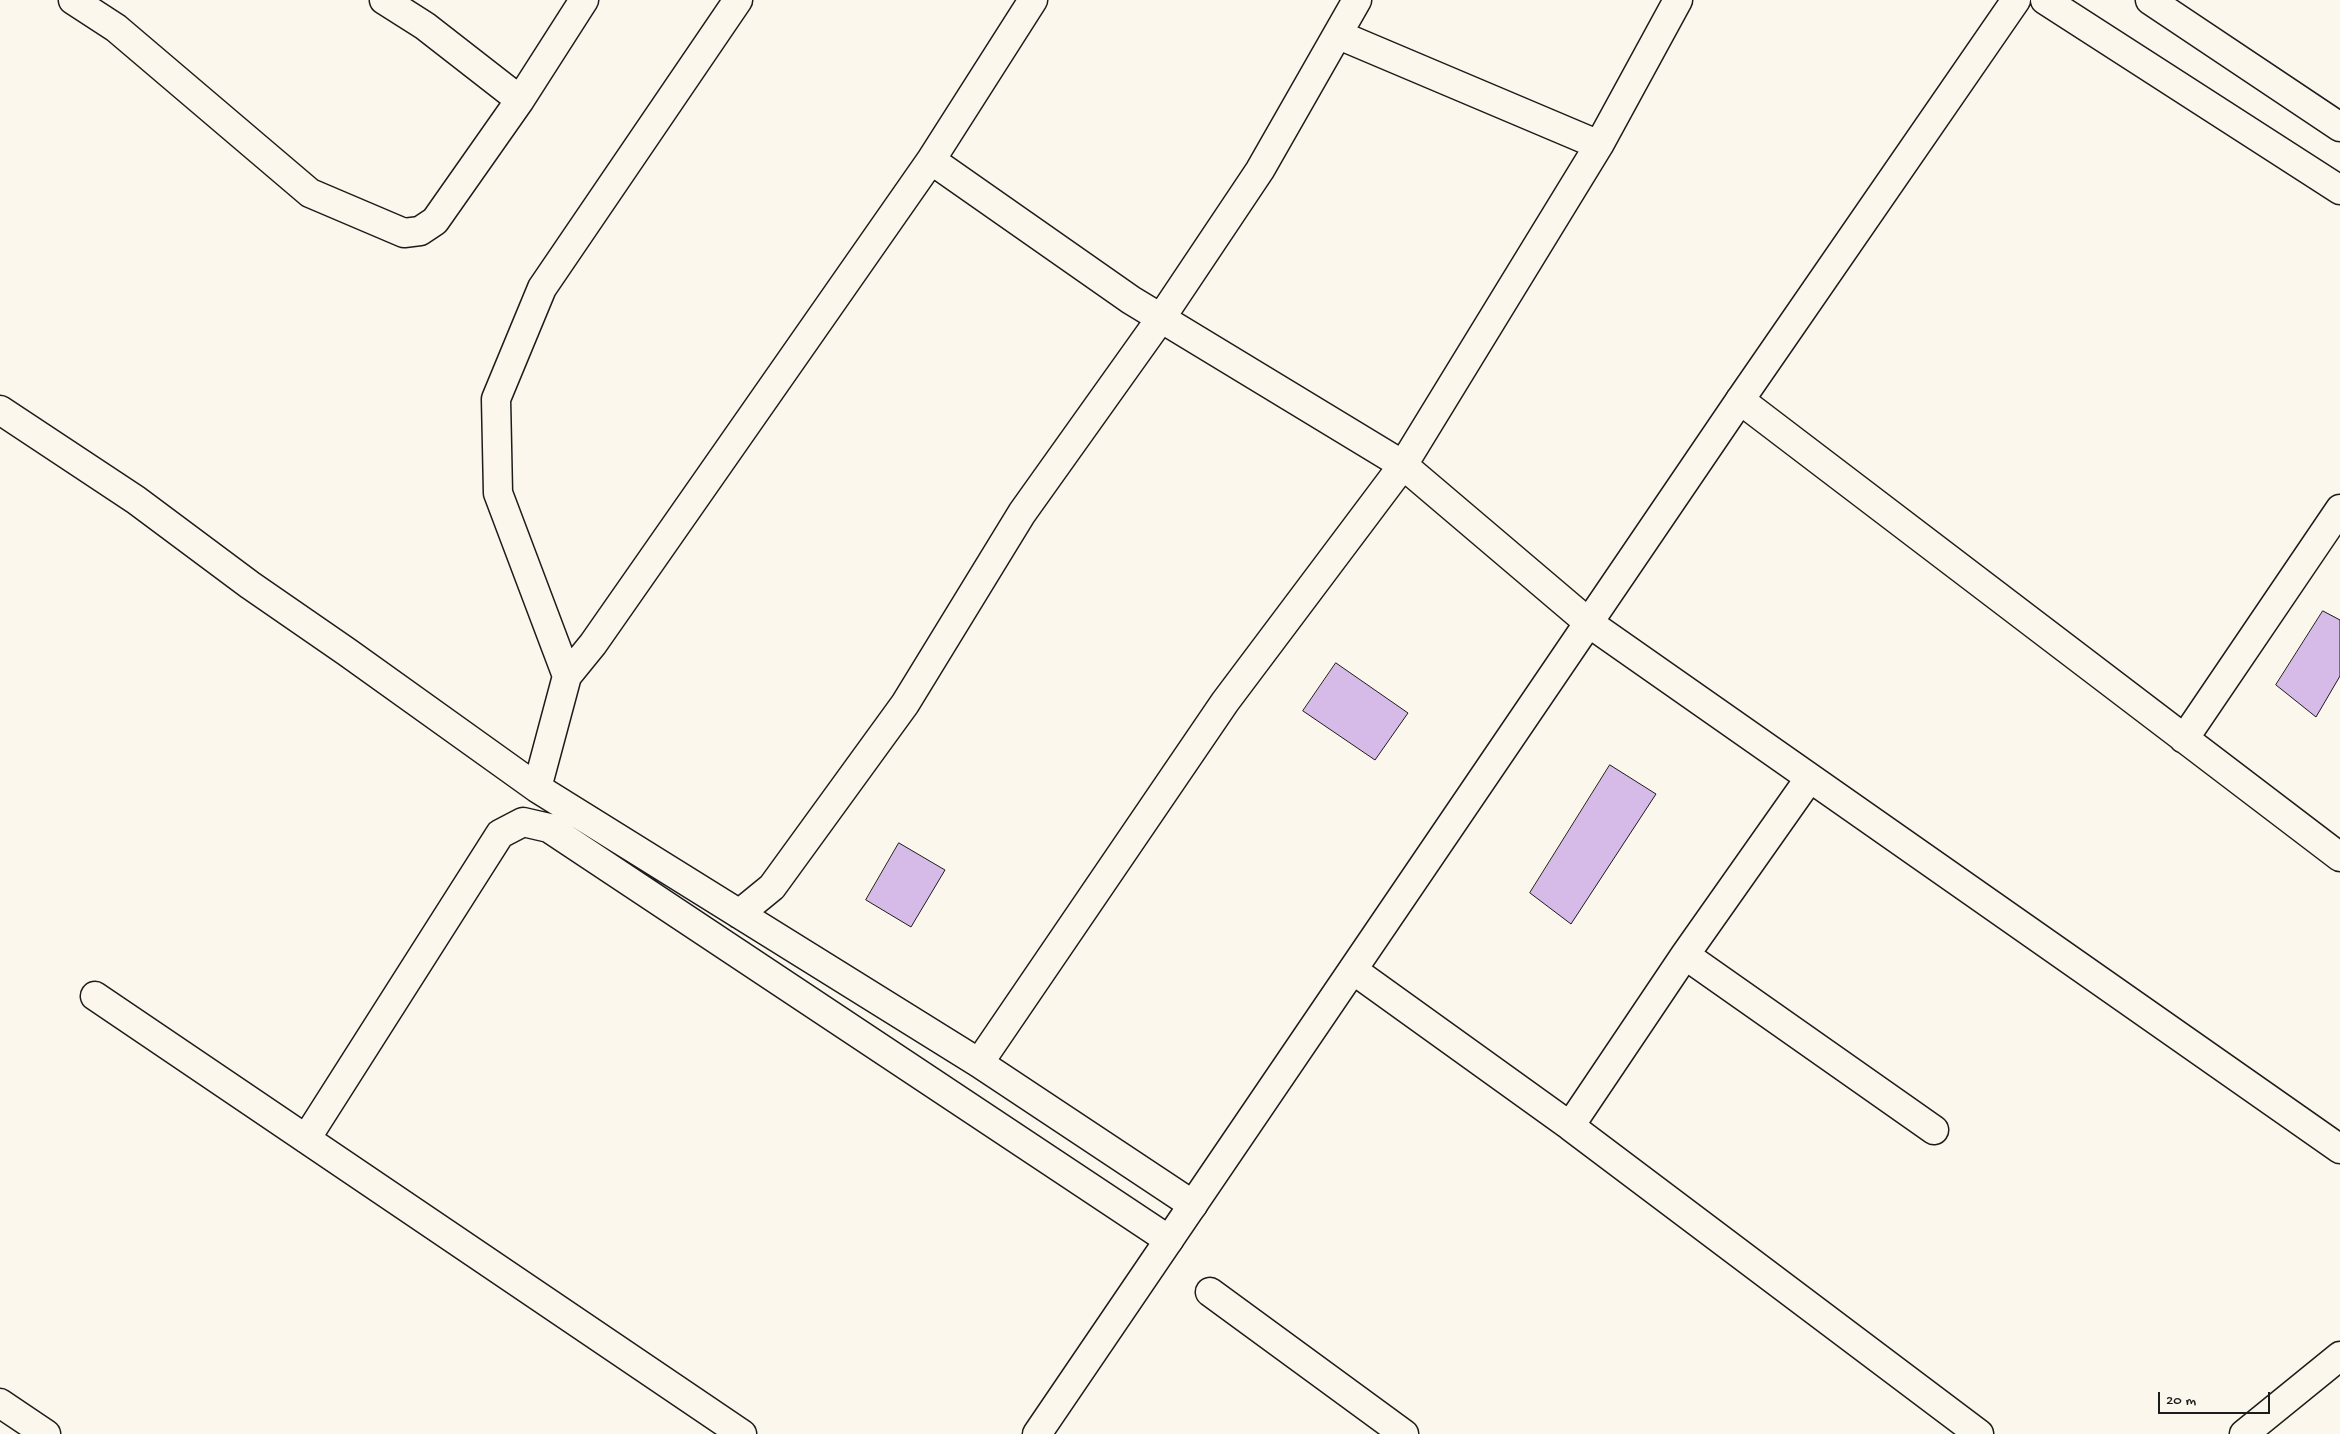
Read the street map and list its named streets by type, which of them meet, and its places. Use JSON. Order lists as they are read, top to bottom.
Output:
{
  "scale_bar": "20 m"
}
